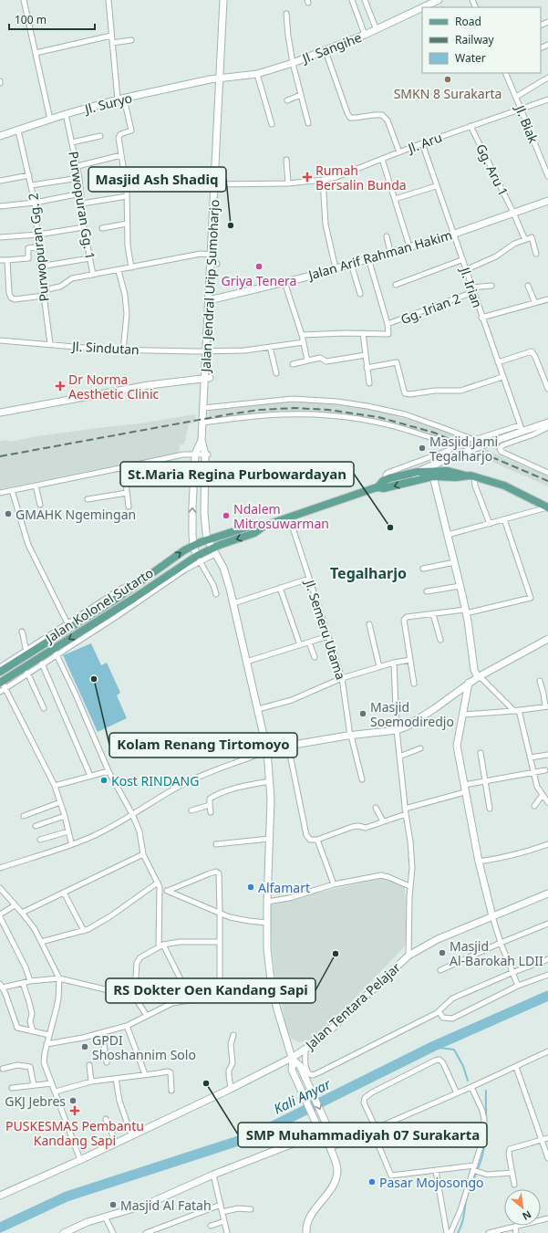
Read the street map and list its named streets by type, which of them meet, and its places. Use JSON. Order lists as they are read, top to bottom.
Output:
{
  "streets": {
    "main road": [
      "Jl. Sangihe",
      "Jl. Suryo",
      "Jalan Arif Rahman Hakim",
      "Jalan Jendral Urip Sumoharjo",
      "Jalan Kolonel Sutarto",
      "Jalan Tentara Pelajar"
    ],
    "street": [
      "Jl. Biak",
      "Jl. Aru",
      "Gg. Aru 1",
      "Purwopuran Gg. 1",
      "Purwopuran Gg. 2",
      "Jl. Irian",
      "Gg. Irian 2",
      "Jl. Sindutan",
      "Jl. Semeru Utama"
    ]
  },
  "crossings": [
    ["Jl. Sangihe", "Jl. Suryo"],
    ["Jl. Sangihe", "Jalan Jendral Urip Sumoharjo"],
    ["Jl. Suryo", "Purwopuran Gg. 1"],
    ["Jl. Suryo", "Purwopuran Gg. 2"],
    ["Jl. Suryo", "Jalan Jendral Urip Sumoharjo"],
    ["Jl. Biak", "Jl. Aru"],
    ["Jl. Aru", "Gg. Aru 1"],
    ["Jl. Aru", "Jalan Jendral Urip Sumoharjo"],
    ["Jl. Aru", "Jl. Irian"],
    ["Gg. Aru 1", "Jalan Arif Rahman Hakim"],
    ["Purwopuran Gg. 2", "Jl. Sindutan"],
    ["Jalan Arif Rahman Hakim", "Jalan Jendral Urip Sumoharjo"],
    ["Jalan Arif Rahman Hakim", "Jl. Irian"],
    ["Jalan Jendral Urip Sumoharjo", "Jl. Sindutan"],
    ["Jalan Jendral Urip Sumoharjo", "Jalan Kolonel Sutarto"],
    ["Jl. Irian", "Gg. Irian 2"]
  ],
  "districts": ["Tegalharjo"],
  "water": ["Kali Anyar"],
  "places": {
    "other": [
      "SMKN 8 Surakarta",
      "Masjid Ash Shadiq",
      "Griya Tenera",
      "Masjid Jami Tegalharjo",
      "GMAHK Ngemingan",
      "Ndalem Mitrosuwarman",
      "St.Maria Regina Purbowardayan",
      "Kolam Renang Tirtomoyo",
      "Masjid Soemodiredjo",
      "Kost RINDANG",
      "Alfamart",
      "Masjid Al-Barokah LDII",
      "RS Dokter Oen Kandang Sapi",
      "GPDI Shoshannim Solo",
      "SMP Muhammadiyah 07 Surakarta",
      "GKJ Jebres",
      "Pasar Mojosongo",
      "Masjid Al Fatah"
    ],
    "health": ["Rumah Bersalin Bunda", "Dr Norma Aesthetic Clinic", "PUSKESMAS Pembantu Kandang Sapi"]
  },
  "legend": ["Road", "Railway", "Water"],
  "scale_bar": "100 m",
  "north": "bottom right"
}
